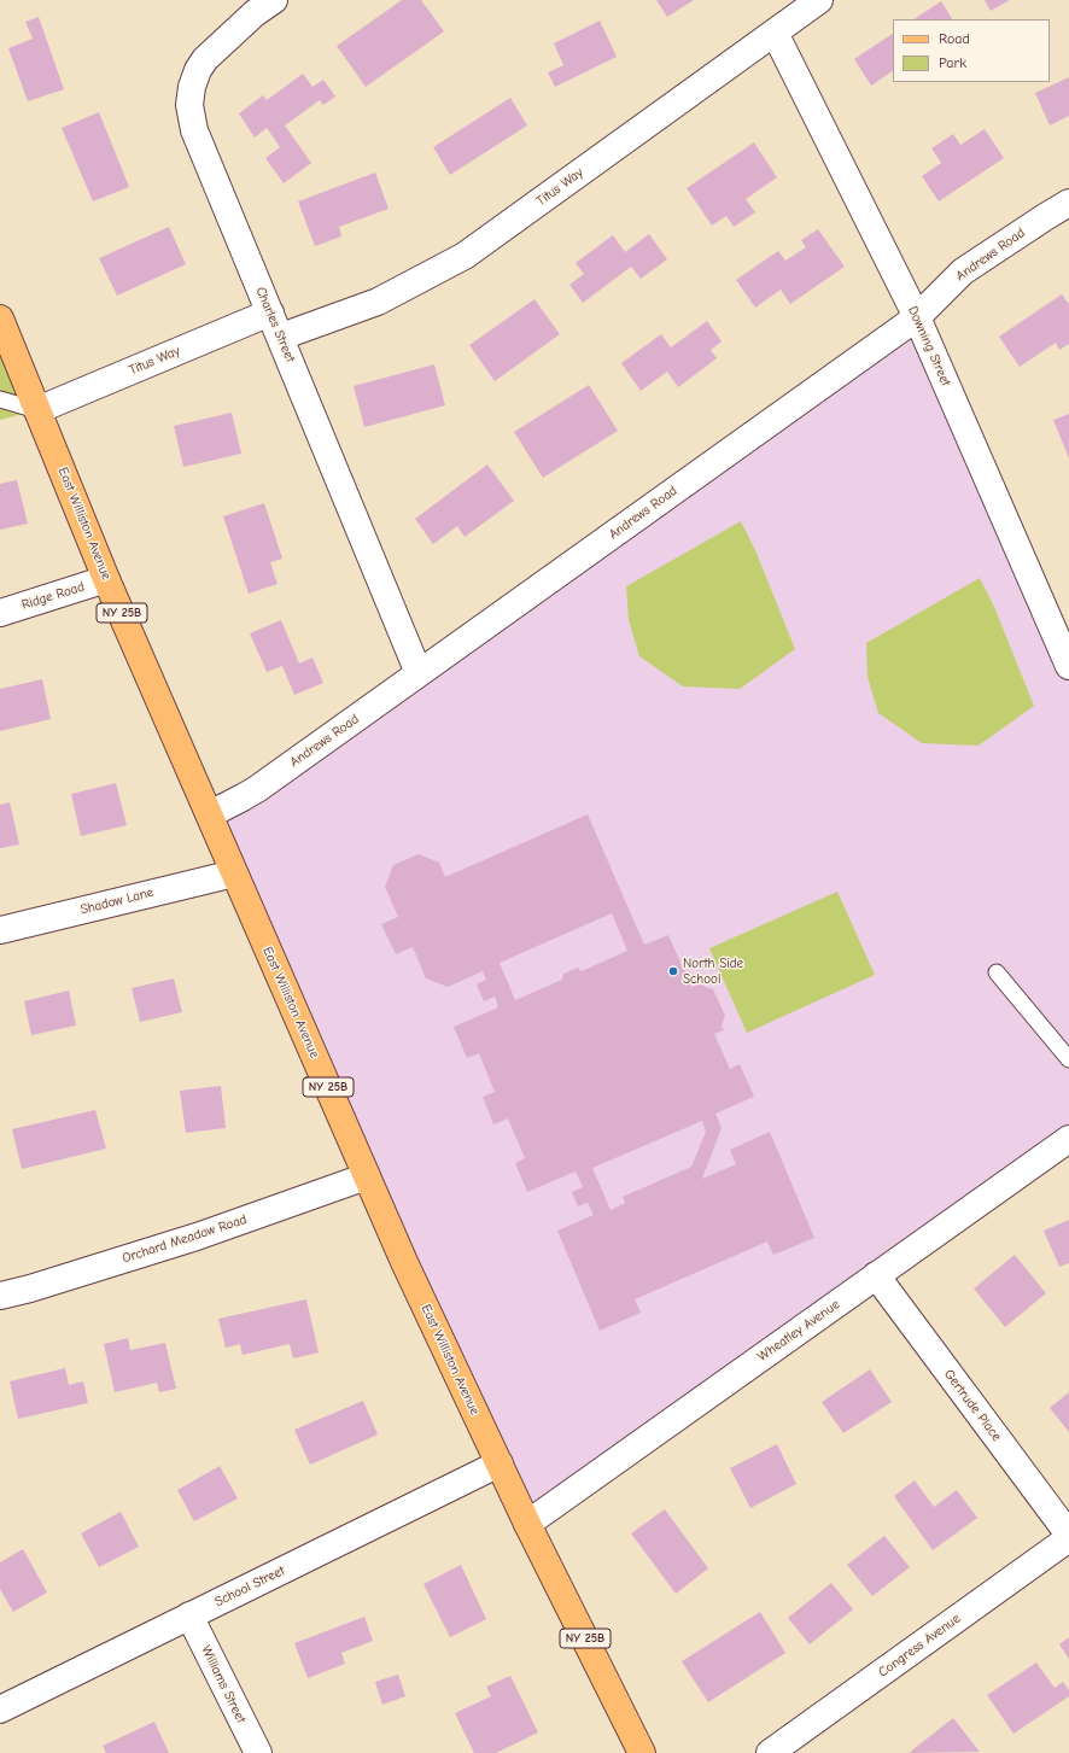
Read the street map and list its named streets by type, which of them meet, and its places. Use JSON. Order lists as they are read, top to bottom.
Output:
{
  "streets": {
    "main road": ["East Williston Avenue", "NY 25B"],
    "street": [
      "Titus Way",
      "Andrews Road",
      "Charles Street",
      "Downing Street",
      "Ridge Road",
      "Shadow Lane",
      "Orchard Meadow Road",
      "Wheatley Avenue",
      "Gertrude Place",
      "School Street",
      "Congress Avenue",
      "Williams Street"
    ]
  },
  "crossings": [
    ["Titus Way", "Charles Street"],
    ["Titus Way", "Downing Street"],
    ["Titus Way", "East Williston Avenue"],
    ["Andrews Road", "Charles Street"],
    ["Andrews Road", "Downing Street"],
    ["Andrews Road", "East Williston Avenue"],
    ["East Williston Avenue", "Ridge Road"],
    ["East Williston Avenue", "Shadow Lane"],
    ["East Williston Avenue", "Orchard Meadow Road"],
    ["East Williston Avenue", "Wheatley Avenue"],
    ["East Williston Avenue", "School Street"],
    ["Wheatley Avenue", "Gertrude Place"],
    ["Gertrude Place", "Congress Avenue"],
    ["School Street", "Williams Street"]
  ],
  "places": ["North Side School"],
  "legend": ["Road", "Park"]
}
